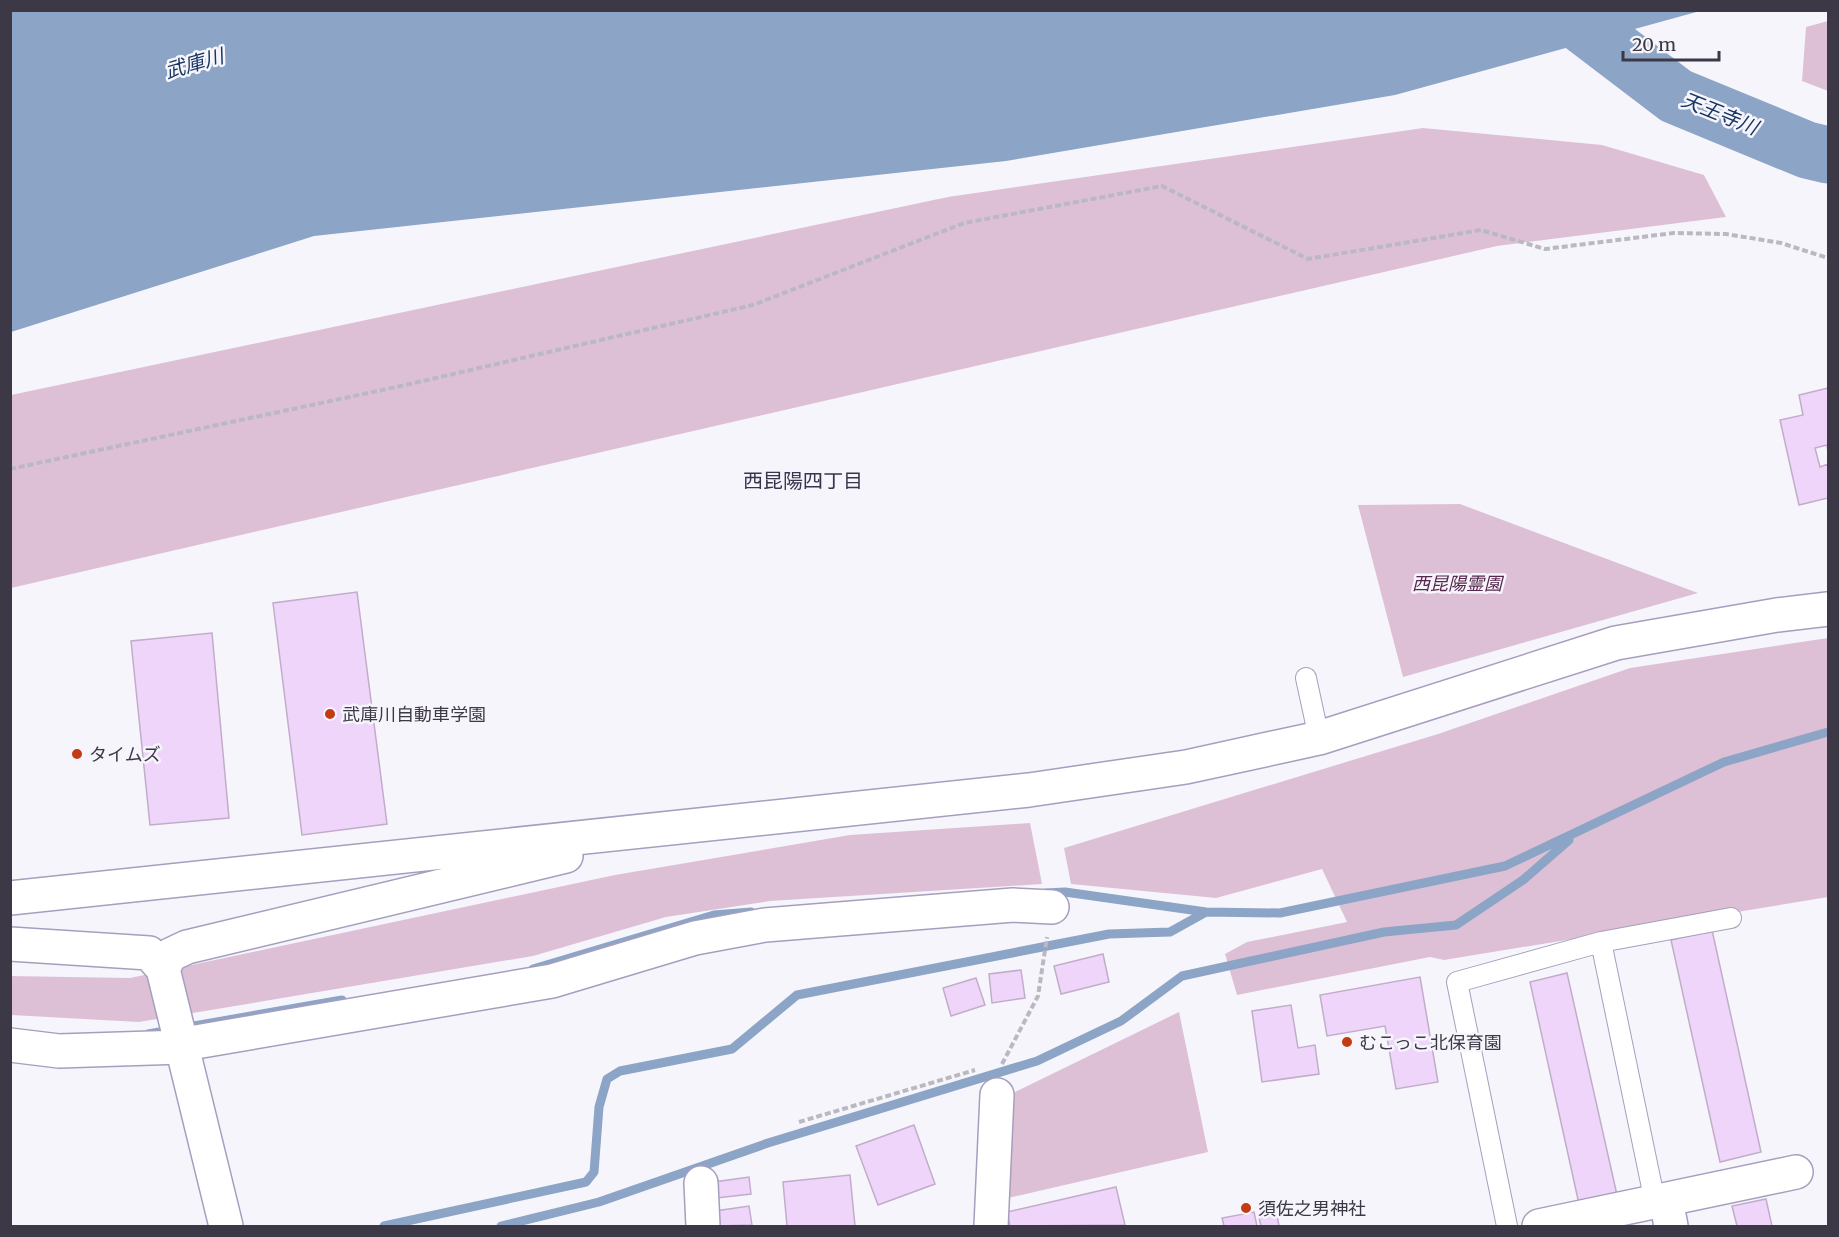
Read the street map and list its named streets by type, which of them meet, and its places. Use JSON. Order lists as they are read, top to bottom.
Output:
{
  "districts": ["西昆陽四丁目"],
  "water": ["武庫川", "天王寺川"],
  "parks": ["西昆陽霊園"],
  "places": [
    "武庫川自動車学園",
    "タイムズ",
    "むこっこ北保育園",
    "須佐之男神社"
  ],
  "scale_bar": "20 m"
}
